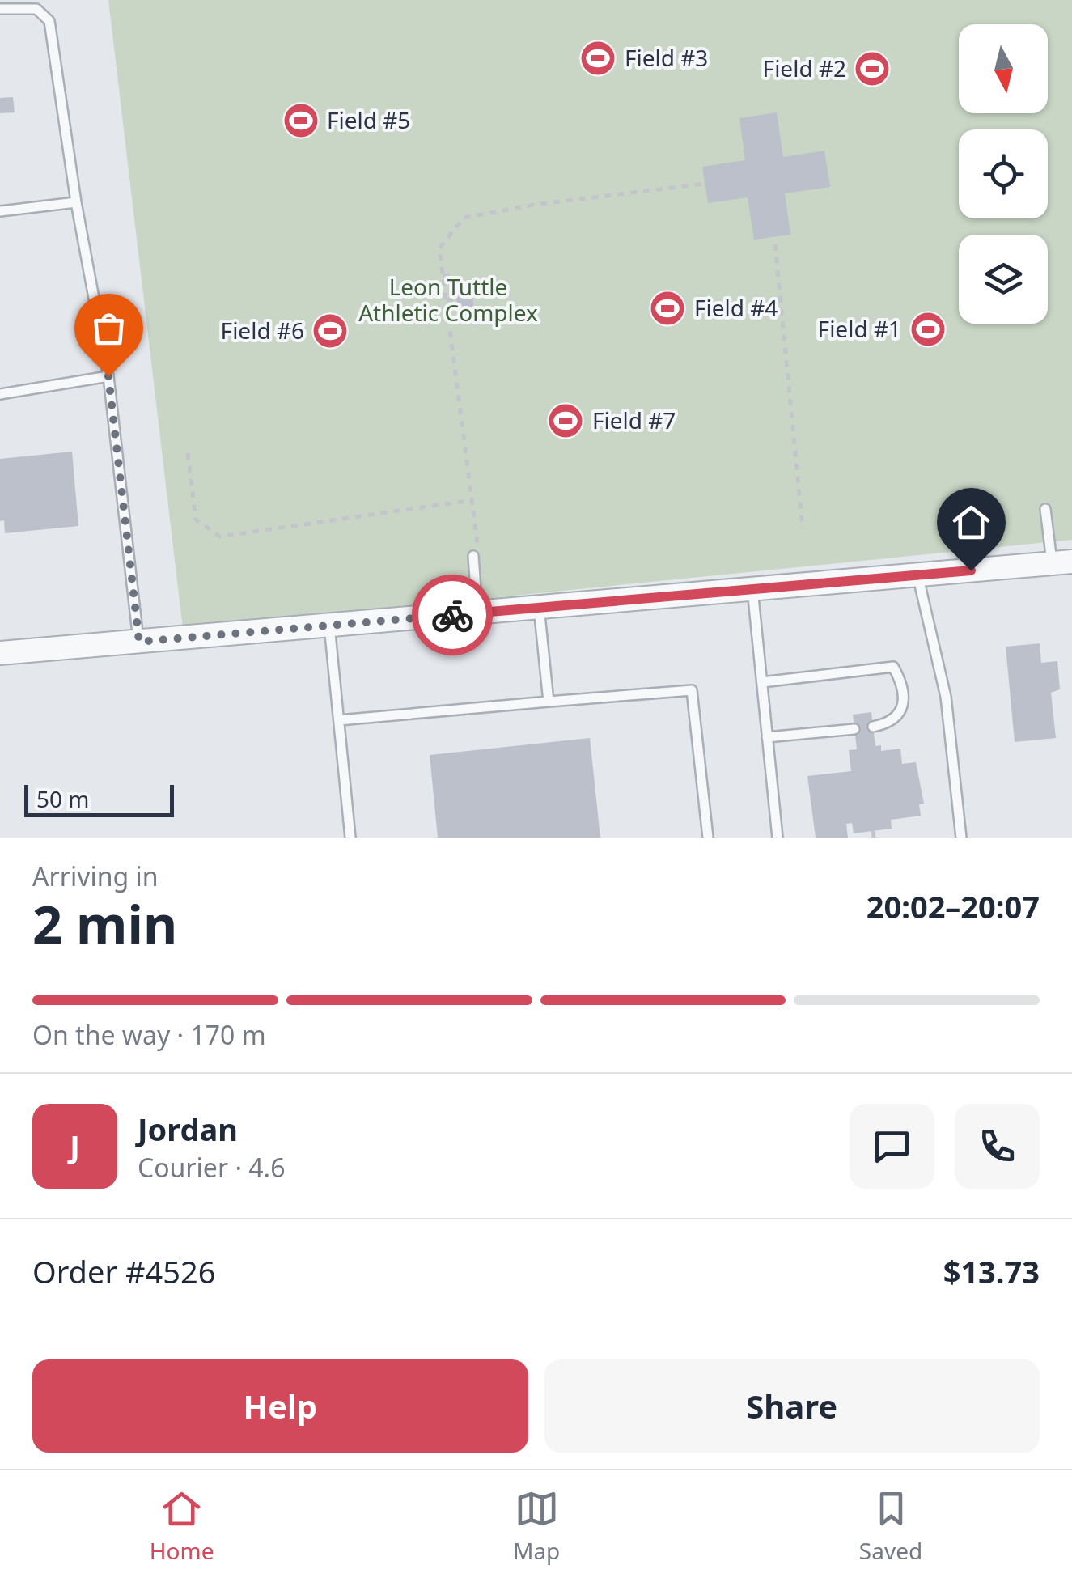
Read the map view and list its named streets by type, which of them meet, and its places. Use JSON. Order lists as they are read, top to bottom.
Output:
{
  "parks": ["Leon Tuttle Athletic Complex"],
  "places": {
    "sports": [
      "Field #3",
      "Field #2",
      "Field #5",
      "Field #4",
      "Field #1",
      "Field #6",
      "Field #7"
    ]
  },
  "scale_bar": "50 m",
  "north": "bottom",
  "page": {
    "scale": "50 m",
    "heading": ["2 min", "Arriving in", "20:02–20:07"],
    "panel": [
      "Jordan",
      "Courier · 4.6",
      "Order #4526",
      "$13.73"
    ],
    "bar": "On the way · 170 m",
    "round": "J",
    "buttons": ["Help", "Share"],
    "tabs": ["Home", "Map", "Saved"]
  }
}
